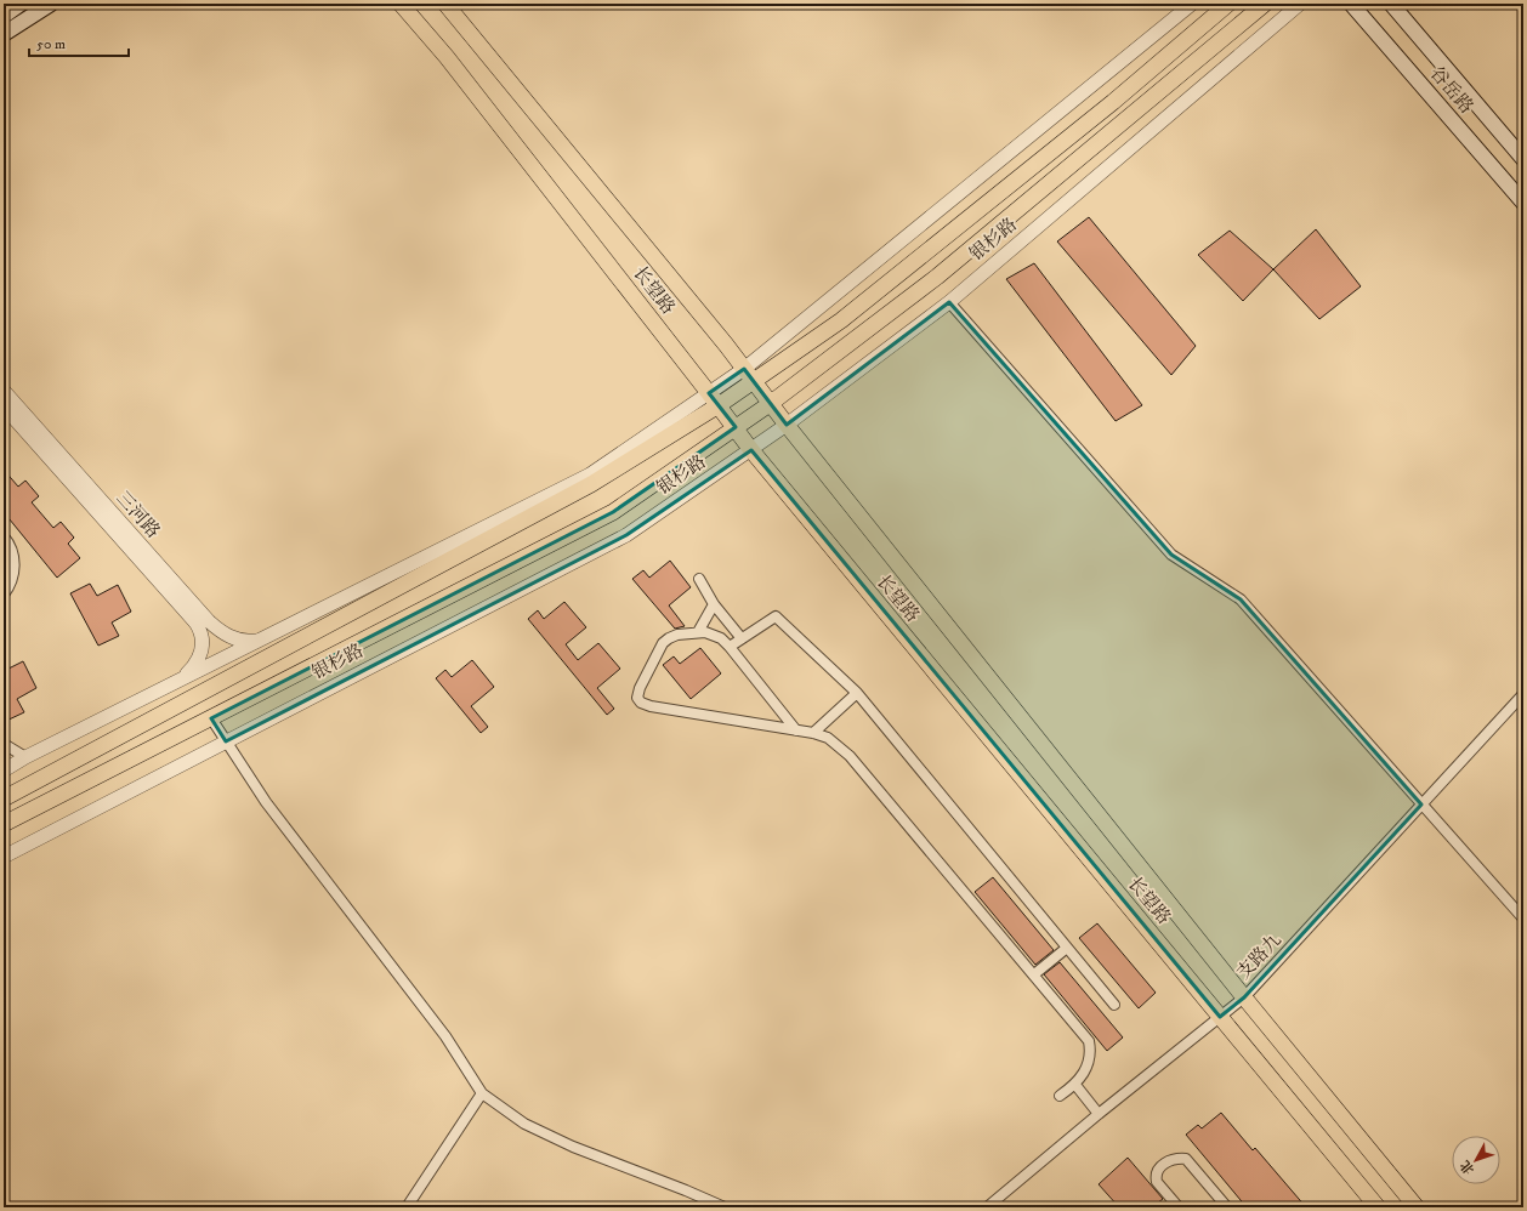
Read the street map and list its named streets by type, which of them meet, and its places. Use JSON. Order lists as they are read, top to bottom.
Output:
{
  "streets": {
    "main road": ["谷岳路", "银杉路", "长望路"],
    "street": ["三河路", "支路九"]
  },
  "crossings": [
    ["银杉路", "长望路"],
    ["长望路", "支路九"]
  ],
  "scale_bar": "50 m",
  "north": "bottom left"
}
